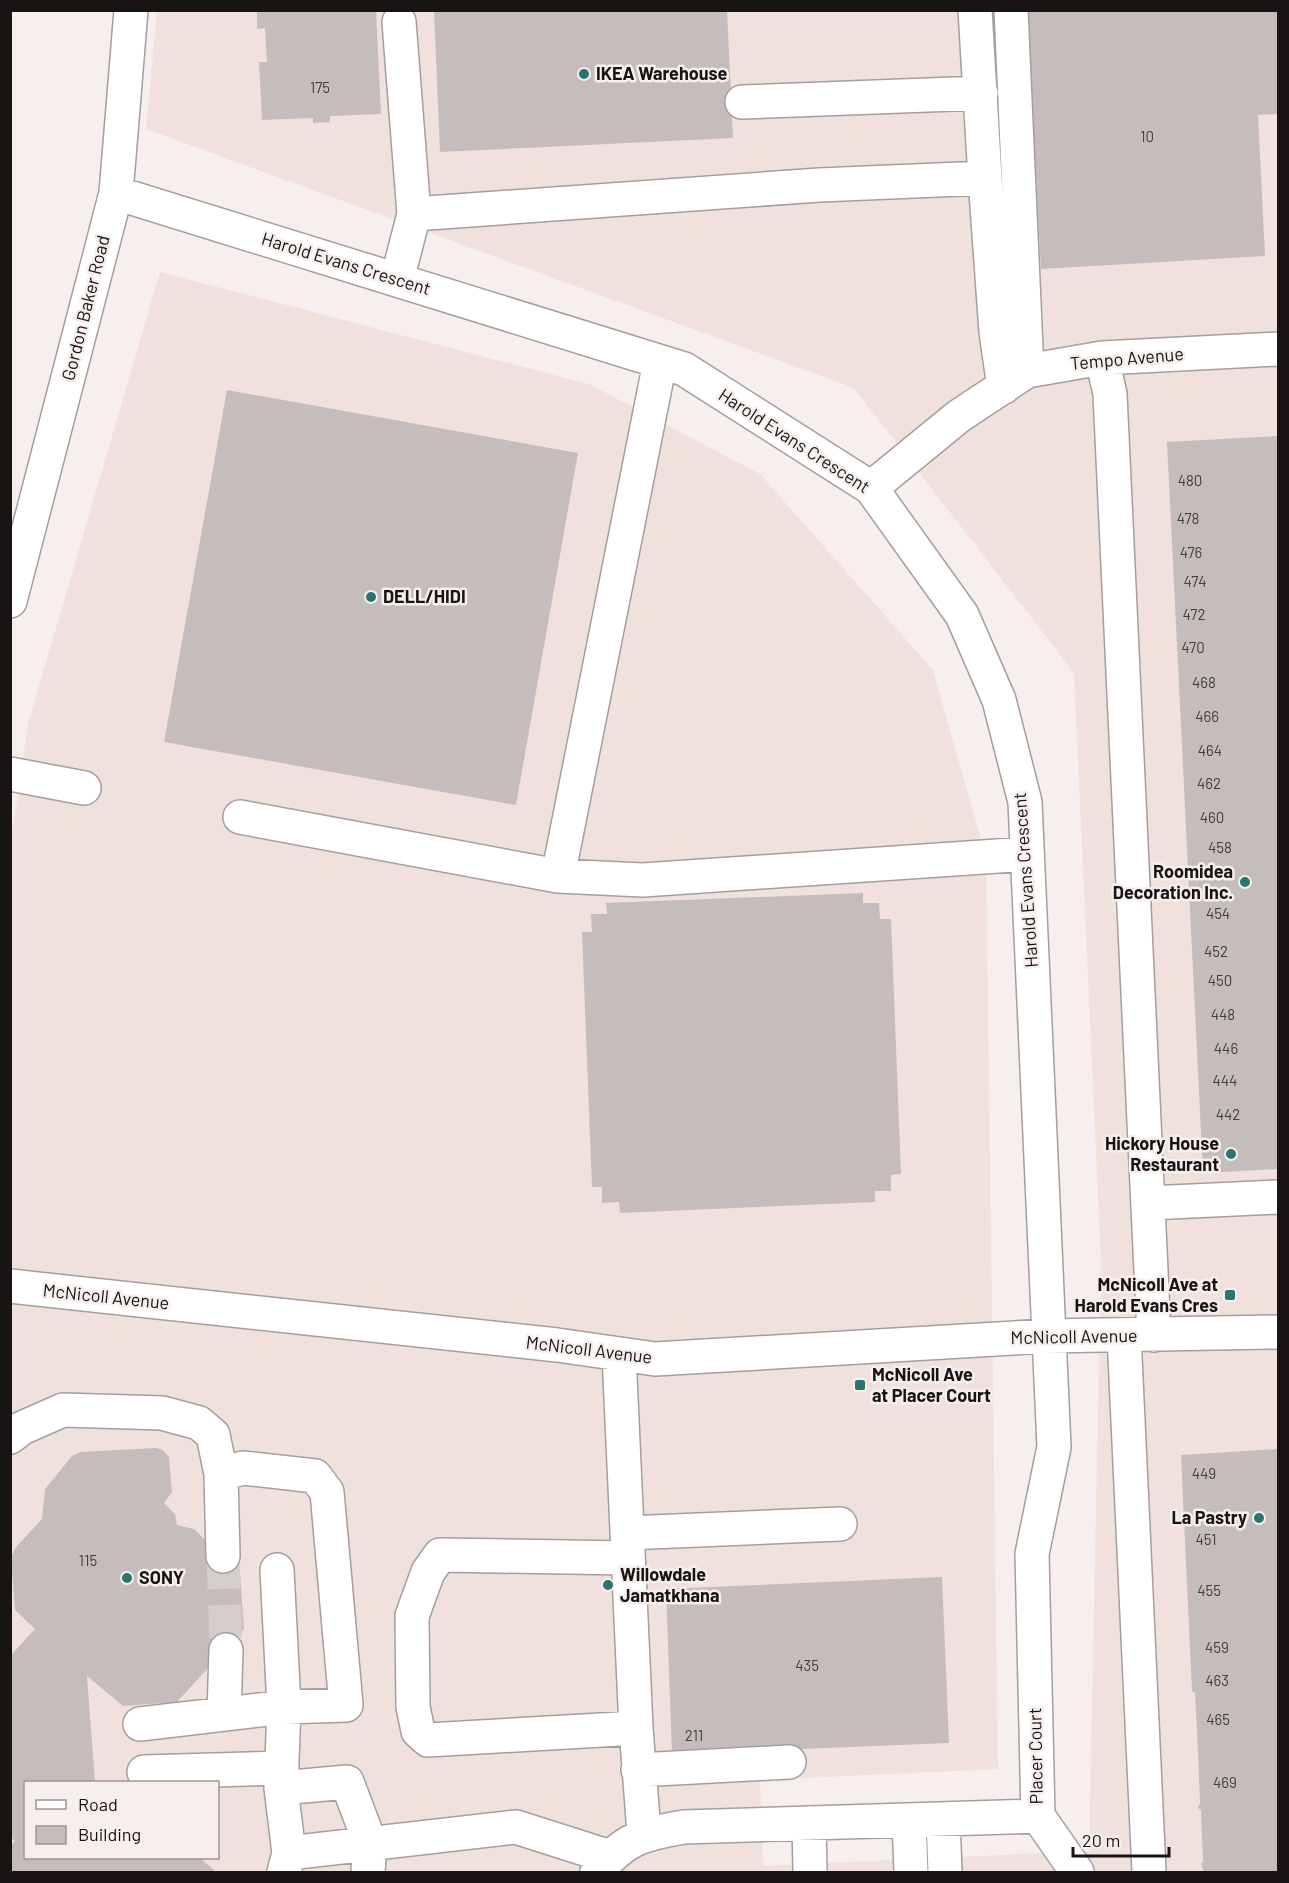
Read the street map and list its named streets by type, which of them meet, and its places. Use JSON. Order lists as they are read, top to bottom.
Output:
{
  "streets": {
    "street": [
      "Harold Evans Crescent",
      "Gordon Baker Road",
      "Tempo Avenue",
      "McNicoll Avenue",
      "Placer Court"
    ]
  },
  "crossings": [
    ["Harold Evans Crescent", "Gordon Baker Road"],
    ["Harold Evans Crescent", "Tempo Avenue"],
    ["Harold Evans Crescent", "McNicoll Avenue"],
    ["Harold Evans Crescent", "Placer Court"],
    ["McNicoll Avenue", "Placer Court"]
  ],
  "places": {
    "other": [
      "IKEA Warehouse",
      "DELL/HIDI",
      "Roomidea Decoration Inc.",
      "Hickory House Restaurant",
      "La Pastry",
      "SONY",
      "Willowdale Jamatkhana"
    ],
    "transit": ["McNicoll Ave at Harold Evans Cres", "McNicoll Ave at Placer Court"]
  },
  "house_numbers": [
    "175",
    "10",
    "480",
    "478",
    "476",
    "474",
    "472",
    "470",
    "468",
    "466",
    "464",
    "462",
    "460",
    "458",
    "454",
    "452",
    "450",
    "448",
    "446",
    "444",
    "442",
    "449",
    "451",
    "115",
    "455",
    "459",
    "435",
    "463",
    "465",
    "211",
    "469"
  ],
  "legend": ["Road", "Building"],
  "scale_bar": "20 m"
}
